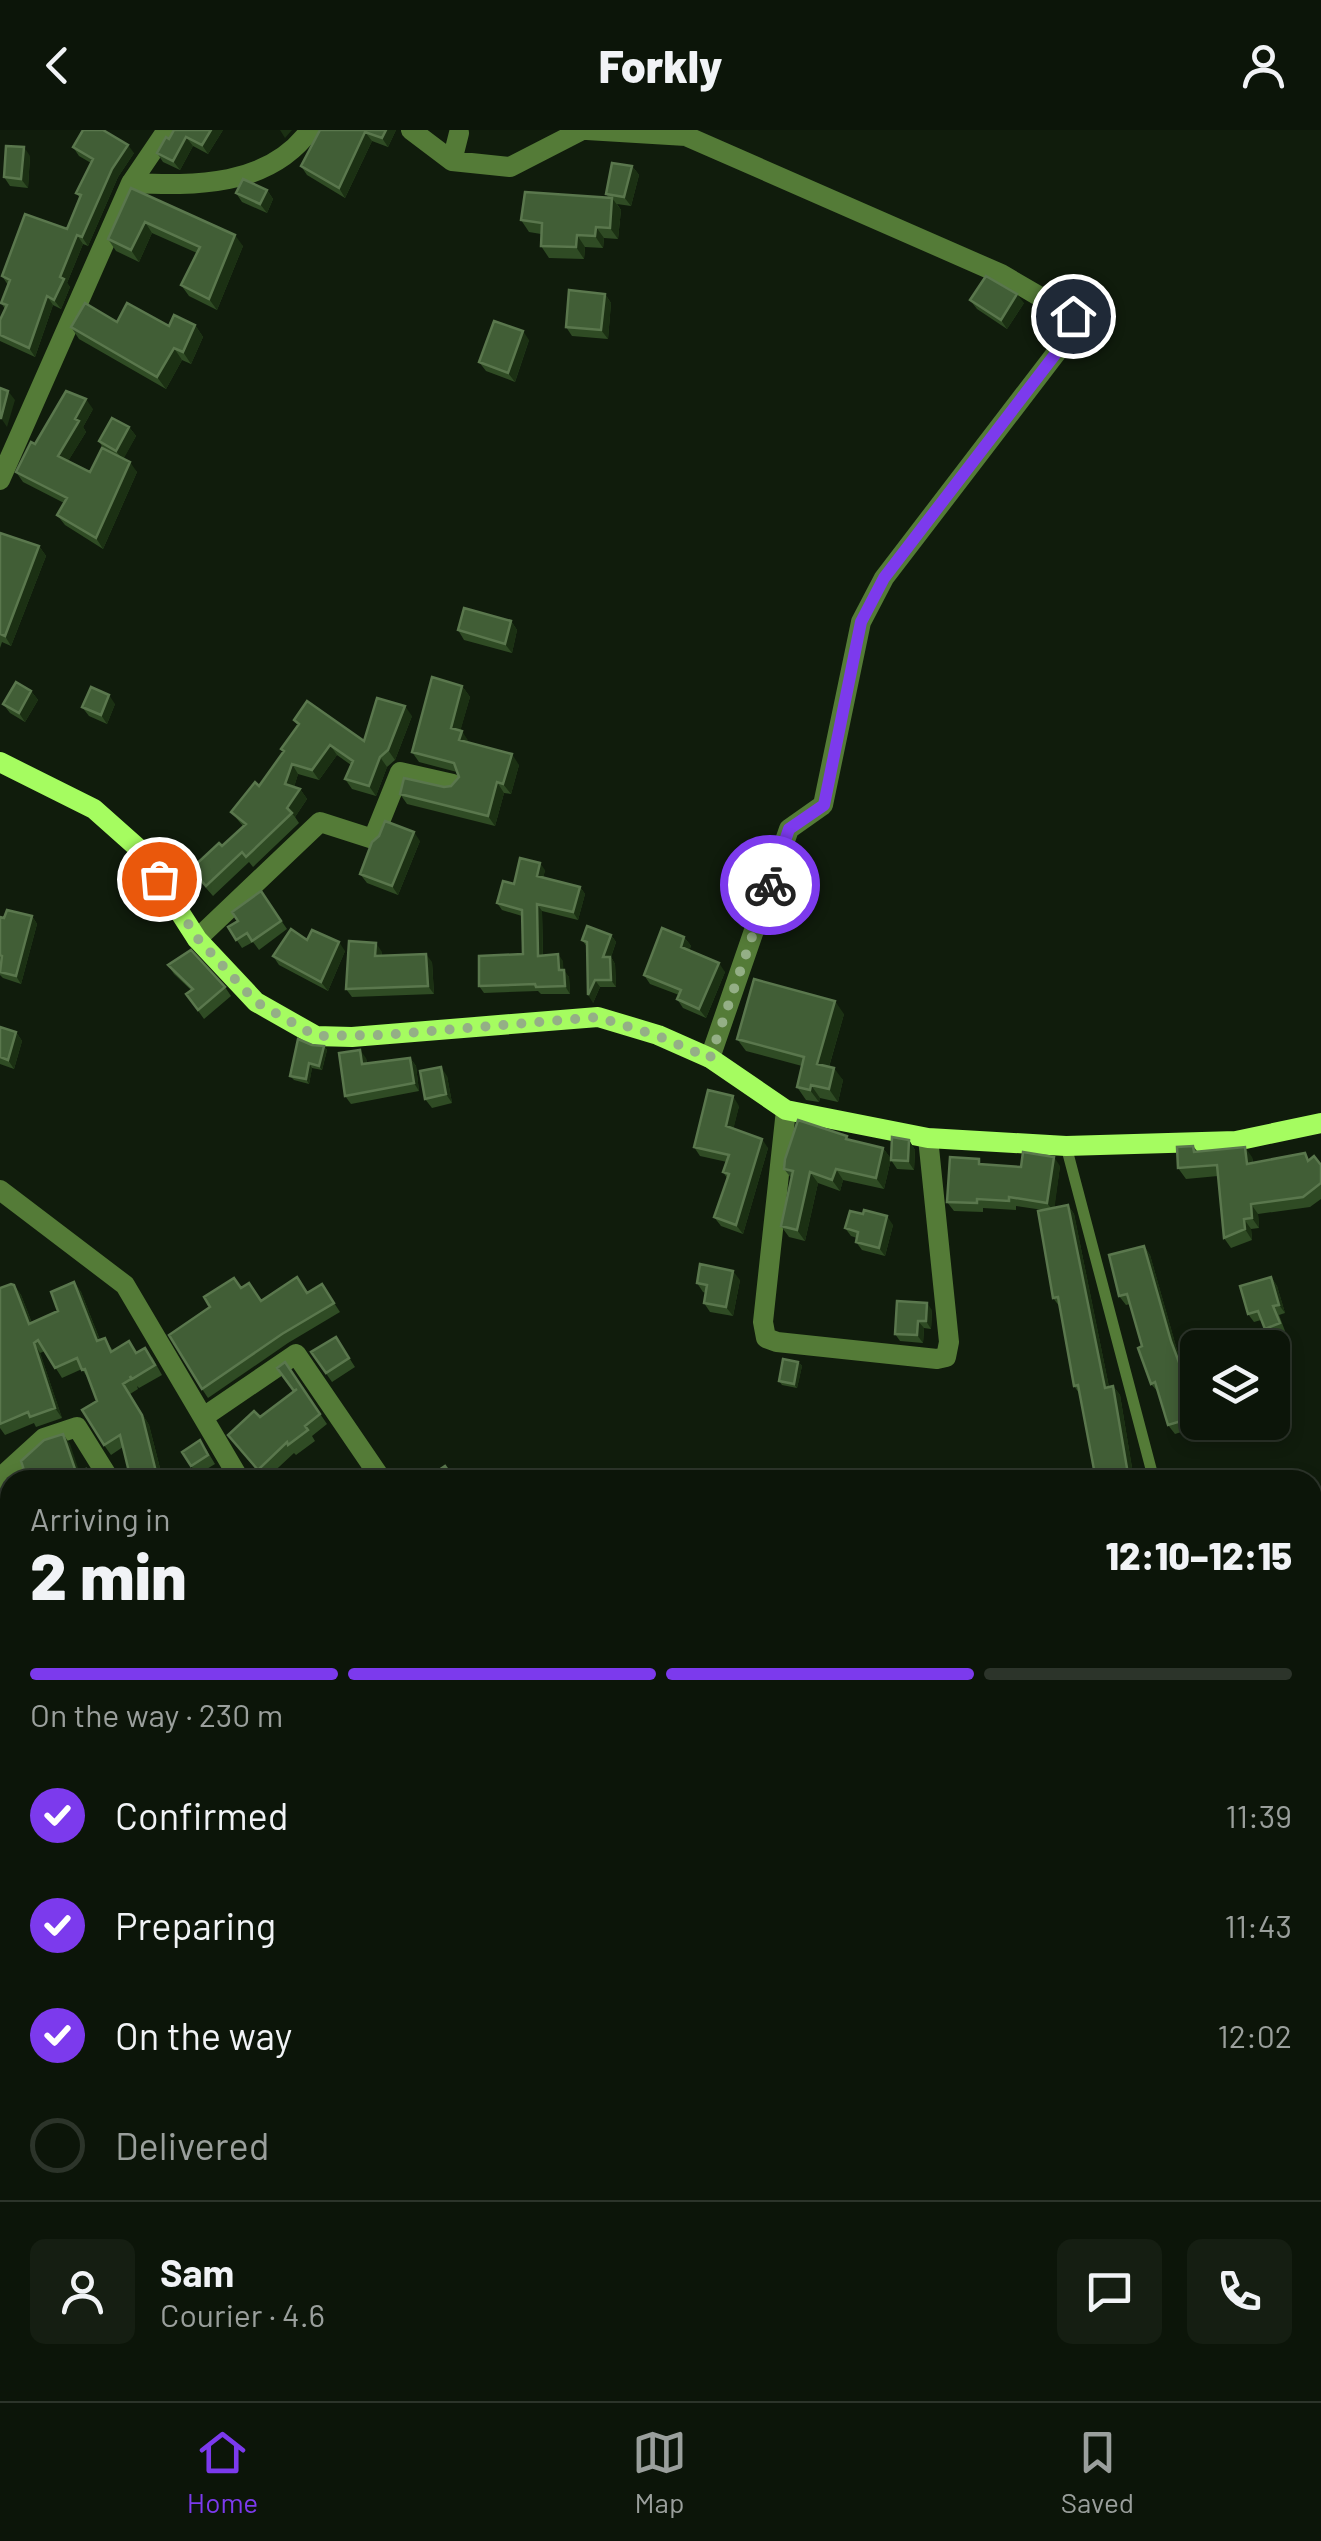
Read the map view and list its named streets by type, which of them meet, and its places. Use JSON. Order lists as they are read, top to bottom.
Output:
{
  "page": {
    "header": "Forkly",
    "heading": ["2 min", "Arriving in", "12:10–12:15"],
    "panel": ["Sam", "Courier · 4.6"],
    "bar": "On the way · 230 m",
    "list": [
      ["Confirmed", "11:39"],
      ["Preparing", "11:43"],
      ["On the way", "12:02"],
      "Delivered"
    ],
    "tabs": ["Home", "Map", "Saved"]
  }
}
